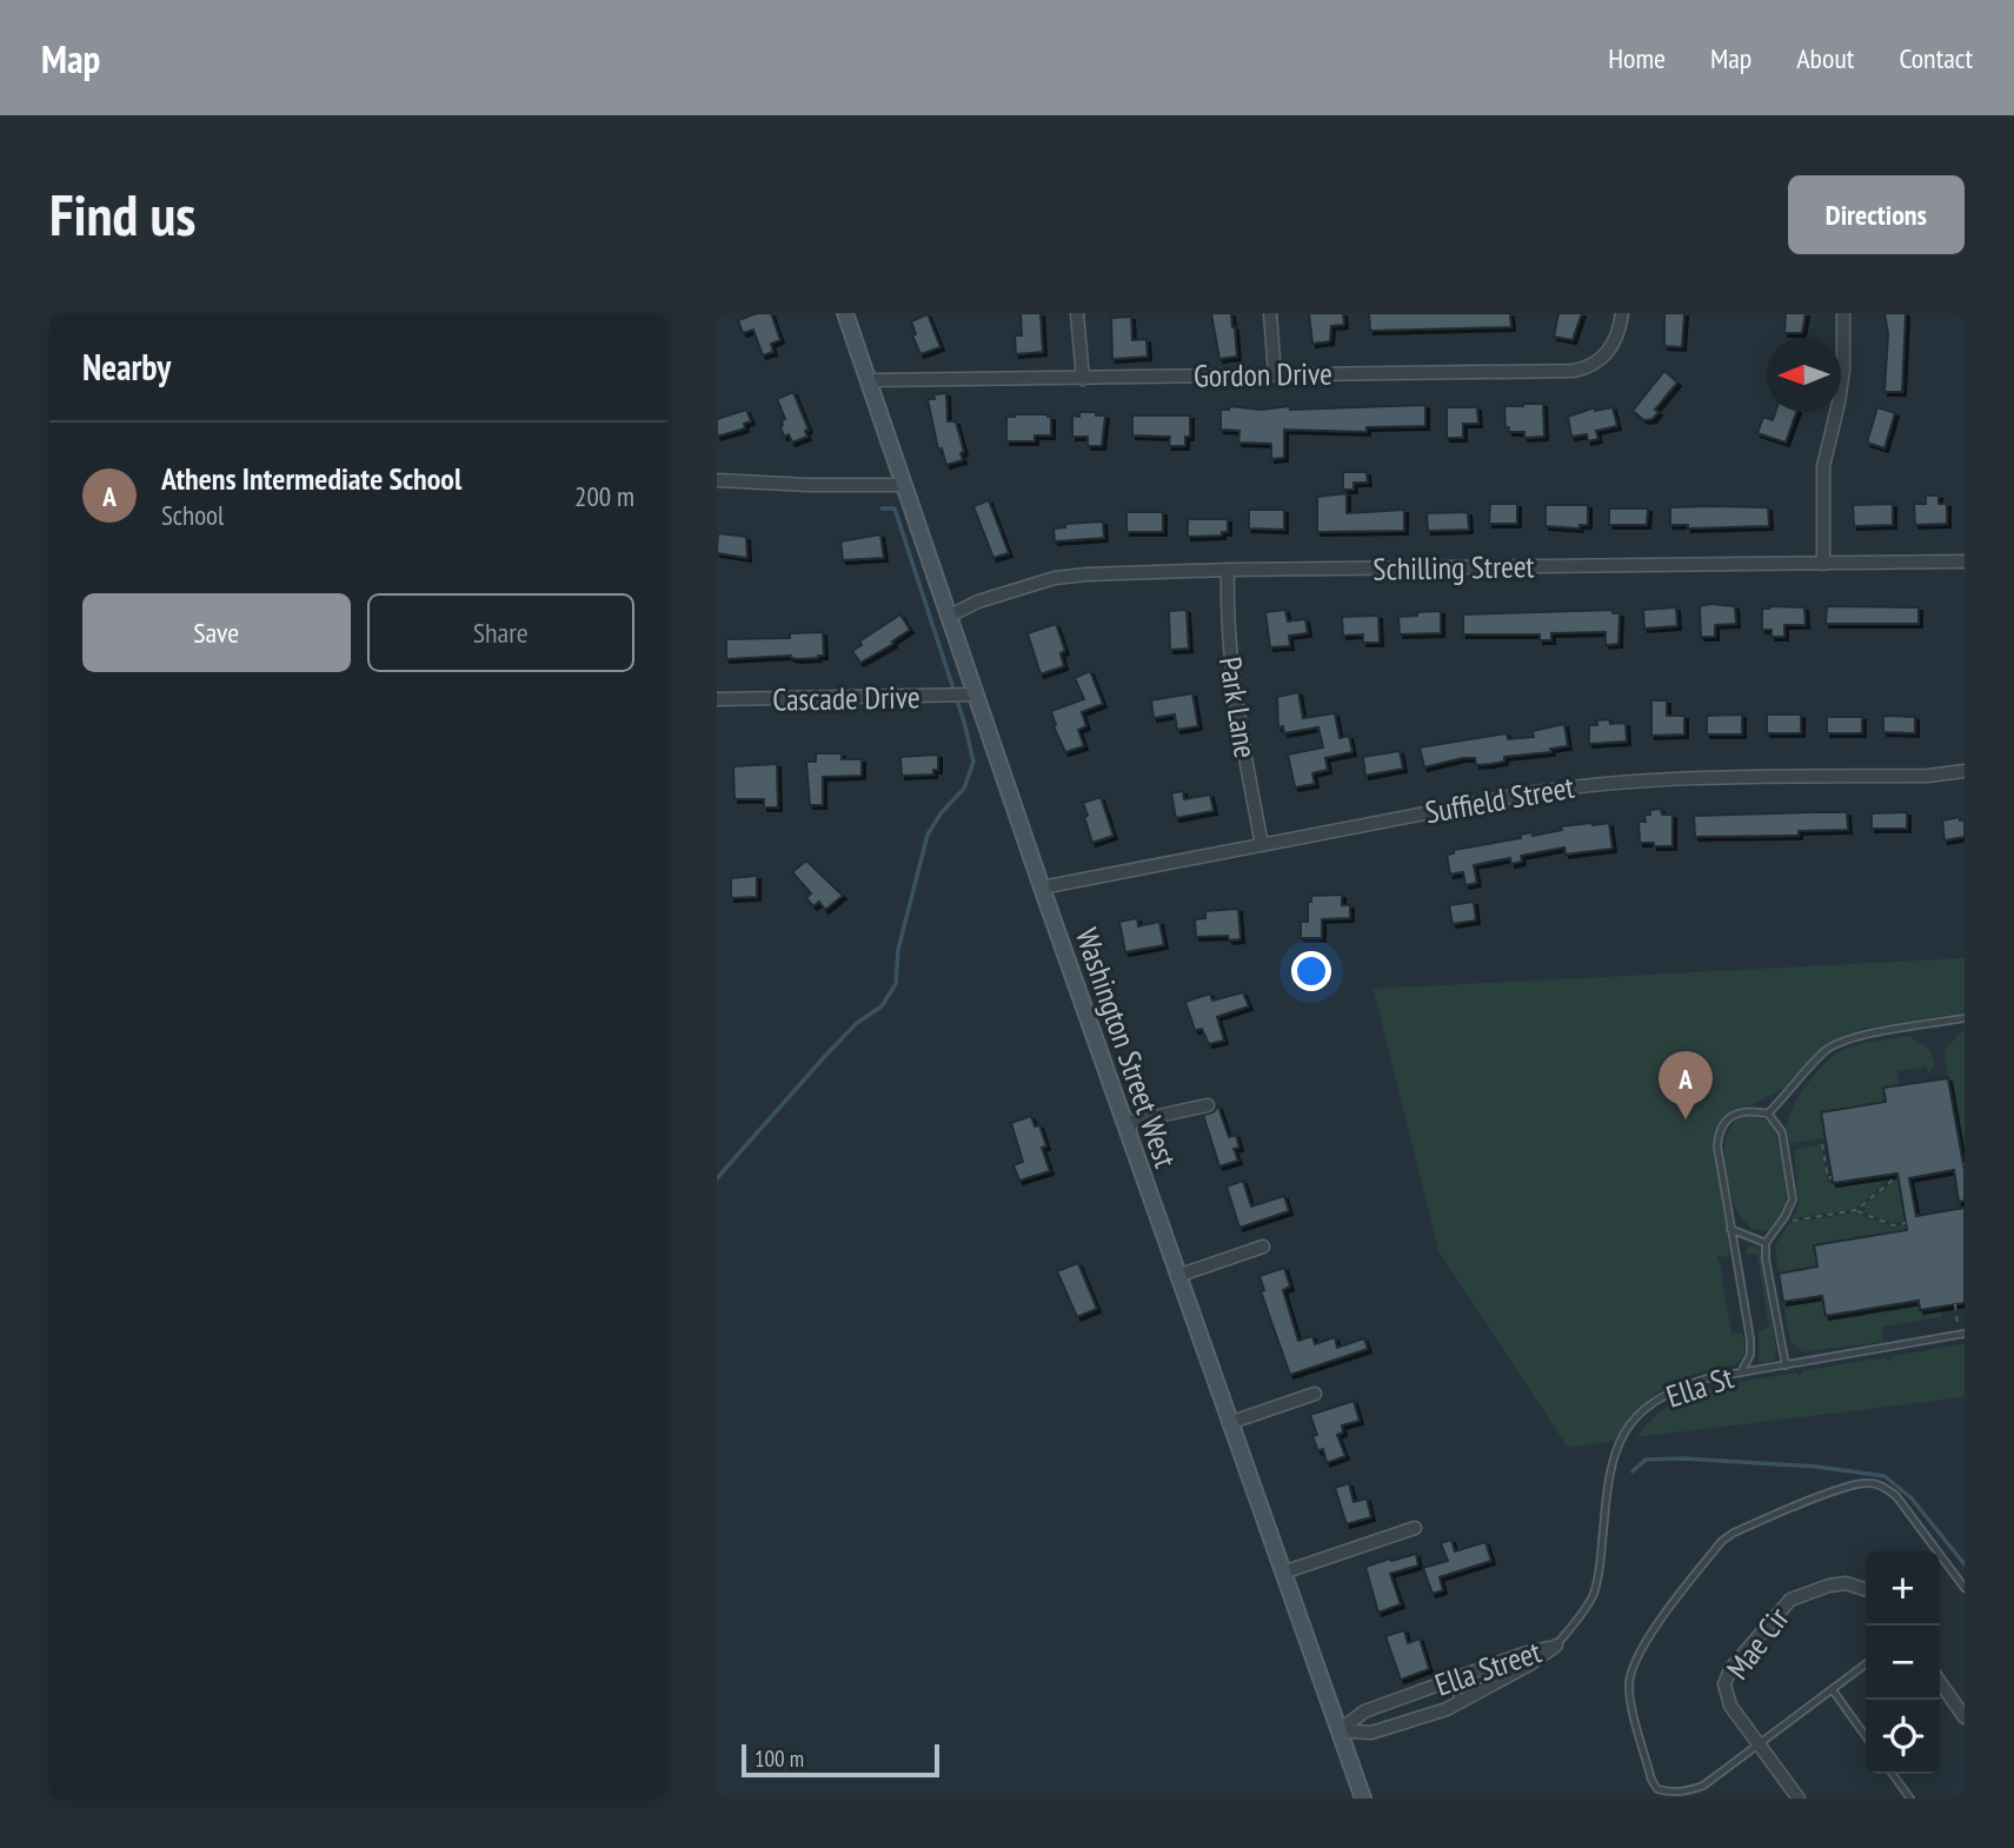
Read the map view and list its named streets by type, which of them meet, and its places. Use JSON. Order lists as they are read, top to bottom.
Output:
{
  "streets": {
    "street": [
      "Gordon Drive",
      "Schilling Street",
      "Cascade Drive",
      "Park Lane",
      "Suffield Street",
      "Washington Street West",
      "Mae Cir",
      "Ella Street"
    ],
    "lane": ["Ella St"]
  },
  "crossings": [
    ["Gordon Drive", "Washington Street West"],
    ["Schilling Street", "Park Lane"],
    ["Schilling Street", "Washington Street West"],
    ["Cascade Drive", "Washington Street West"],
    ["Park Lane", "Suffield Street"],
    ["Suffield Street", "Washington Street West"],
    ["Washington Street West", "Ella Street"],
    ["Ella St", "Ella Street"]
  ],
  "scale_bar": "100 m",
  "north": "left",
  "page": {
    "header": "Map",
    "nav": [
      "Home",
      "Map",
      "About",
      "Contact"
    ],
    "buttons": [
      "Directions",
      ["Save", "Share"]
    ],
    "title": "Find us",
    "heading": "Nearby",
    "list": [
      {
        "mark": "A",
        "name": "Athens Intermediate School",
        "note": "School",
        "value": "200 m"
      }
    ],
    "pins": "A",
    "map_buttons": ["+", "−"],
    "scale": "100 m"
  }
}
